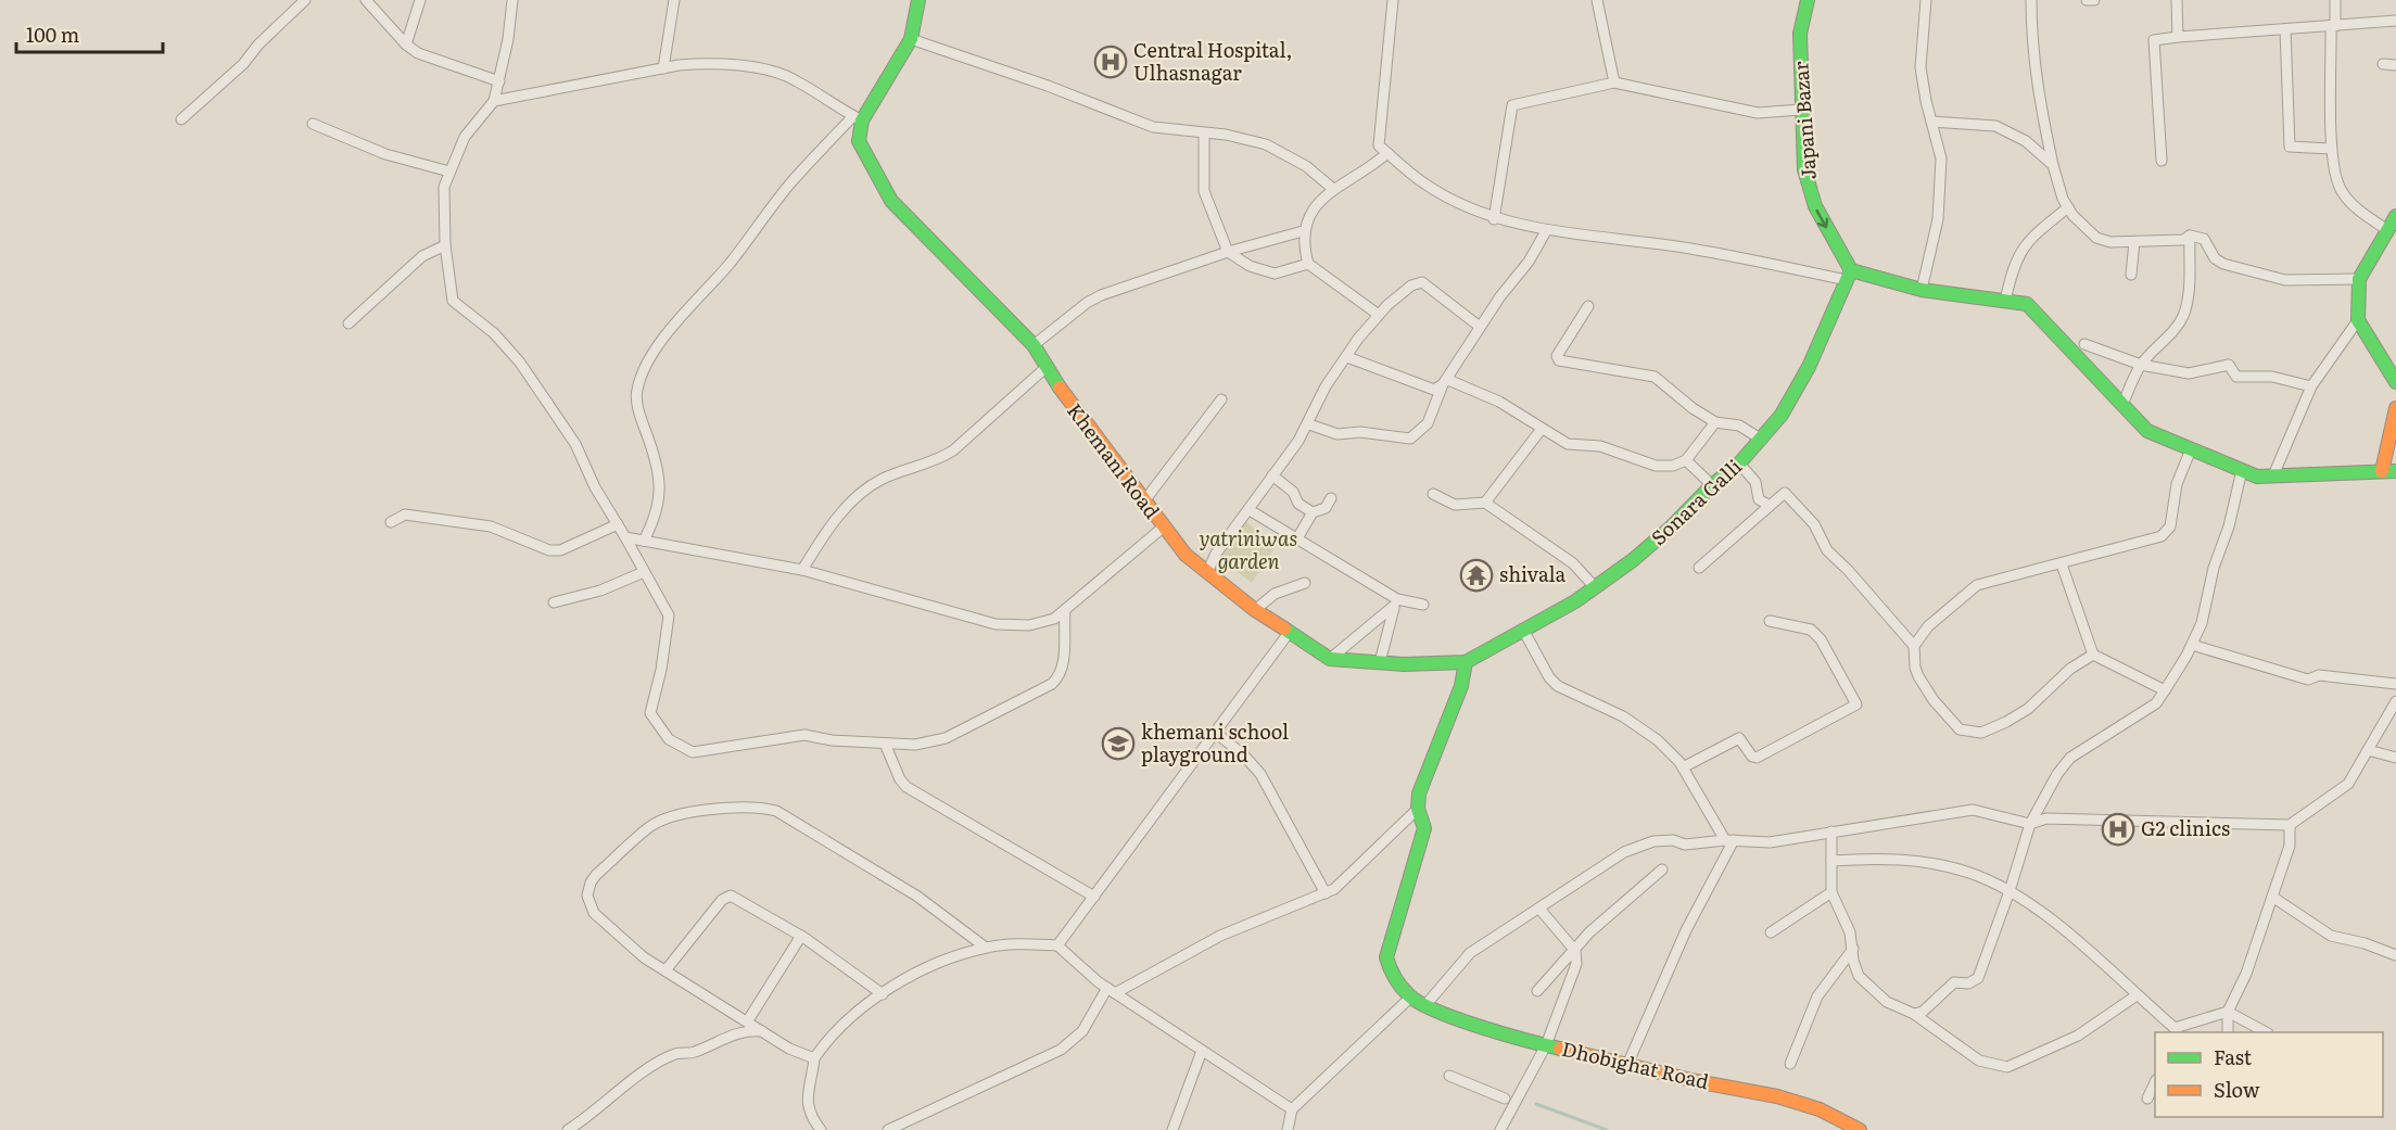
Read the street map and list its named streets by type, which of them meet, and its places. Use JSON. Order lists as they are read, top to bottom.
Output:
{
  "streets": {
    "street": [
      "Japani Bazar",
      "Khemani Road",
      "Sonara Galli",
      "Dhobighat Road"
    ]
  },
  "crossings": [
    ["Japani Bazar", "Sonara Galli"],
    ["Khemani Road", "Sonara Galli"]
  ],
  "one_way": ["Japani Bazar"],
  "parks": ["yatriniwas garden"],
  "places": {
    "hospital": ["Central Hospital, Ulhasnagar", "G2 clinics"],
    "temple": ["shivala"],
    "school or university": ["khemani school playground"]
  },
  "legend": ["Fast", "Slow"],
  "scale_bar": "100 m"
}
